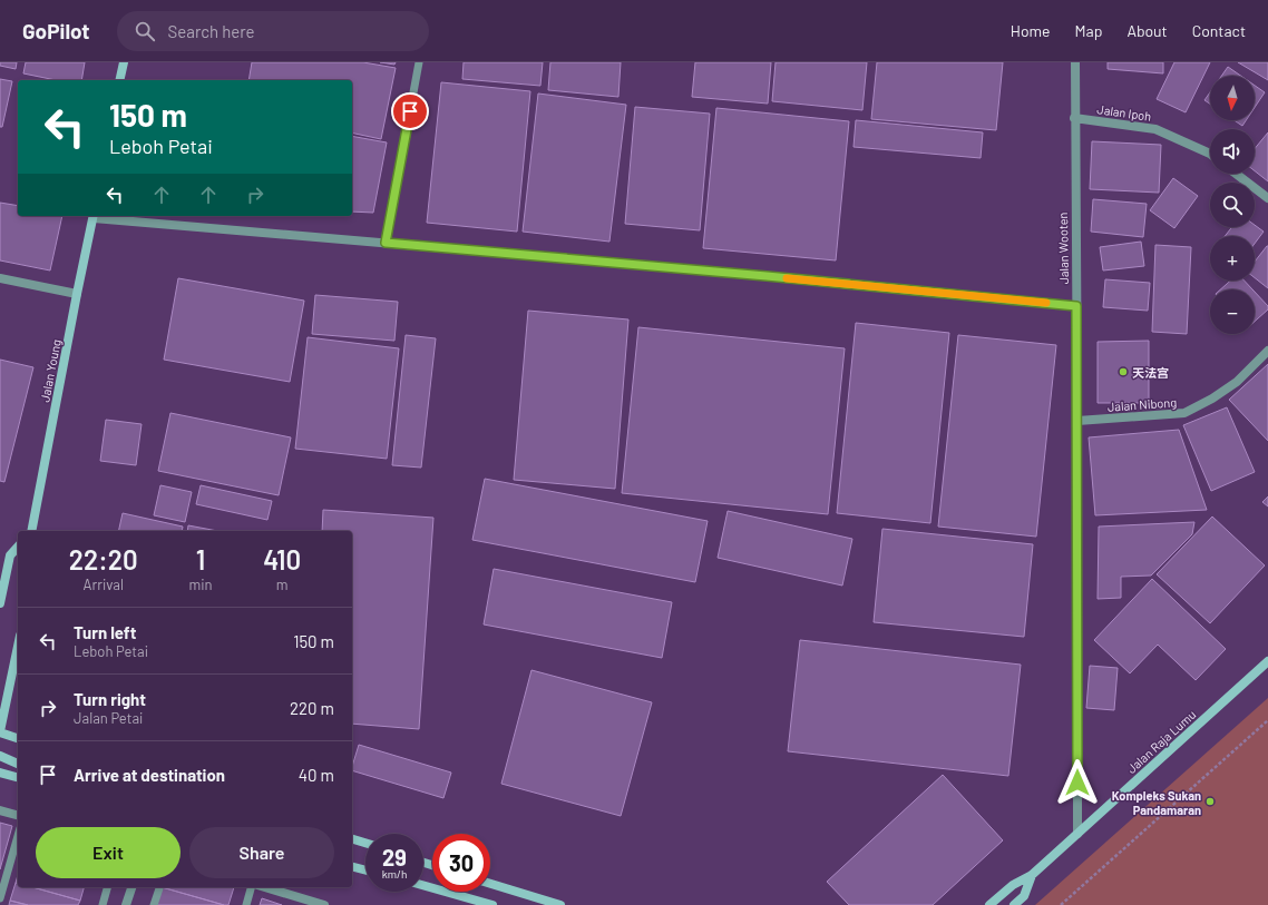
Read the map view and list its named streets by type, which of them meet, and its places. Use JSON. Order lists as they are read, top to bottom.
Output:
{
  "streets": {
    "main road": ["Jalan Young", "Jalan Raja Lumu"],
    "street": ["Jalan Ipoh", "Jalan Wooten", "Jalan Nibong"]
  },
  "crossings": [
    ["Jalan Ipoh", "Jalan Wooten"],
    ["Jalan Wooten", "Jalan Nibong"],
    ["Jalan Wooten", "Jalan Raja Lumu"]
  ],
  "places": ["天法宫", "Kompleks Sukan Pandamaran"],
  "north": "bottom",
  "page": {
    "header": "GoPilot",
    "search": "Search here",
    "nav": [
      "Home",
      "Map",
      "About",
      "Contact"
    ],
    "map_buttons": ["+", "−"],
    "turn": ["150 m", "Leboh Petai"],
    "eta": [
      "22:20",
      "Arrival",
      "1",
      "min",
      "410",
      "m"
    ],
    "list": [
      {
        "name": "Turn left",
        "note": "Leboh Petai",
        "value": "150 m"
      },
      {
        "name": "Turn right",
        "note": "Jalan Petai",
        "value": "220 m"
      },
      {
        "name": "Arrive at destination",
        "value": "40 m"
      }
    ],
    "buttons": ["Exit", "Share"],
    "speed": "29 km/h",
    "limit": "30"
  }
}
